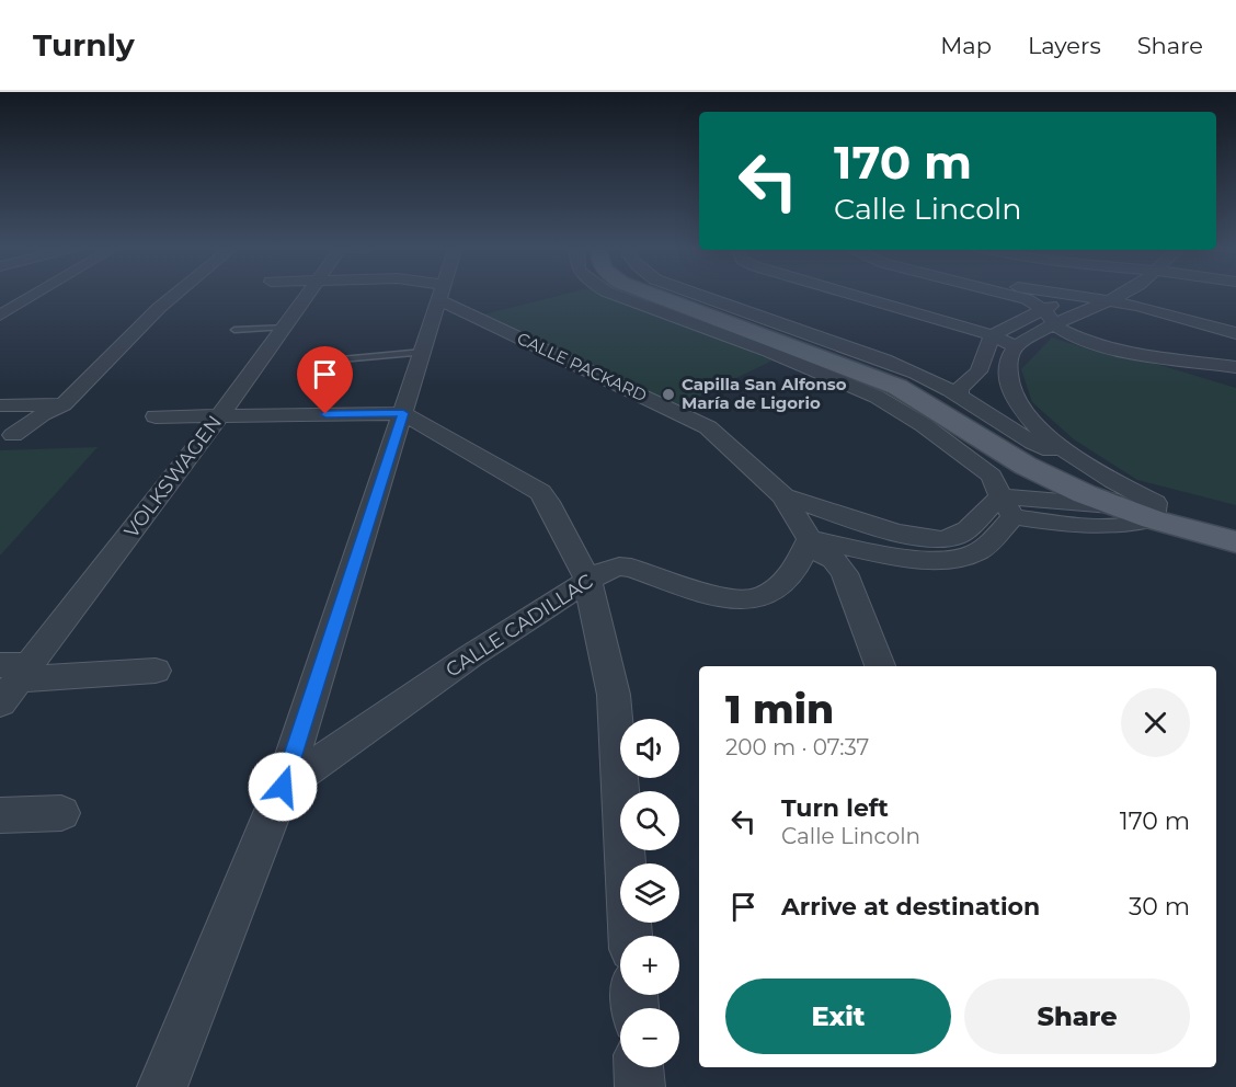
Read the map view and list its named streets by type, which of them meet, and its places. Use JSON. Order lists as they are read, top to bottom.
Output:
{
  "streets": {
    "street": ["CALLE PACKARD", "VOLKSWAGEN", "CALLE CADILLAC"]
  },
  "crossings": [
    ["CALLE PACKARD", "CALLE CADILLAC"]
  ],
  "places": ["Capilla San Alfonso María de Ligorio"],
  "page": {
    "header": "Turnly",
    "nav": ["Map", "Layers", "Share"],
    "turn": ["170 m", "Calle Lincoln"],
    "heading": ["1 min", "200 m · 07:37"],
    "map_buttons": ["+", "−"],
    "list": [
      {
        "name": "Turn left",
        "note": "Calle Lincoln",
        "value": "170 m"
      },
      {
        "name": "Arrive at destination",
        "value": "30 m"
      }
    ],
    "buttons": ["Exit", "Share"]
  }
}
